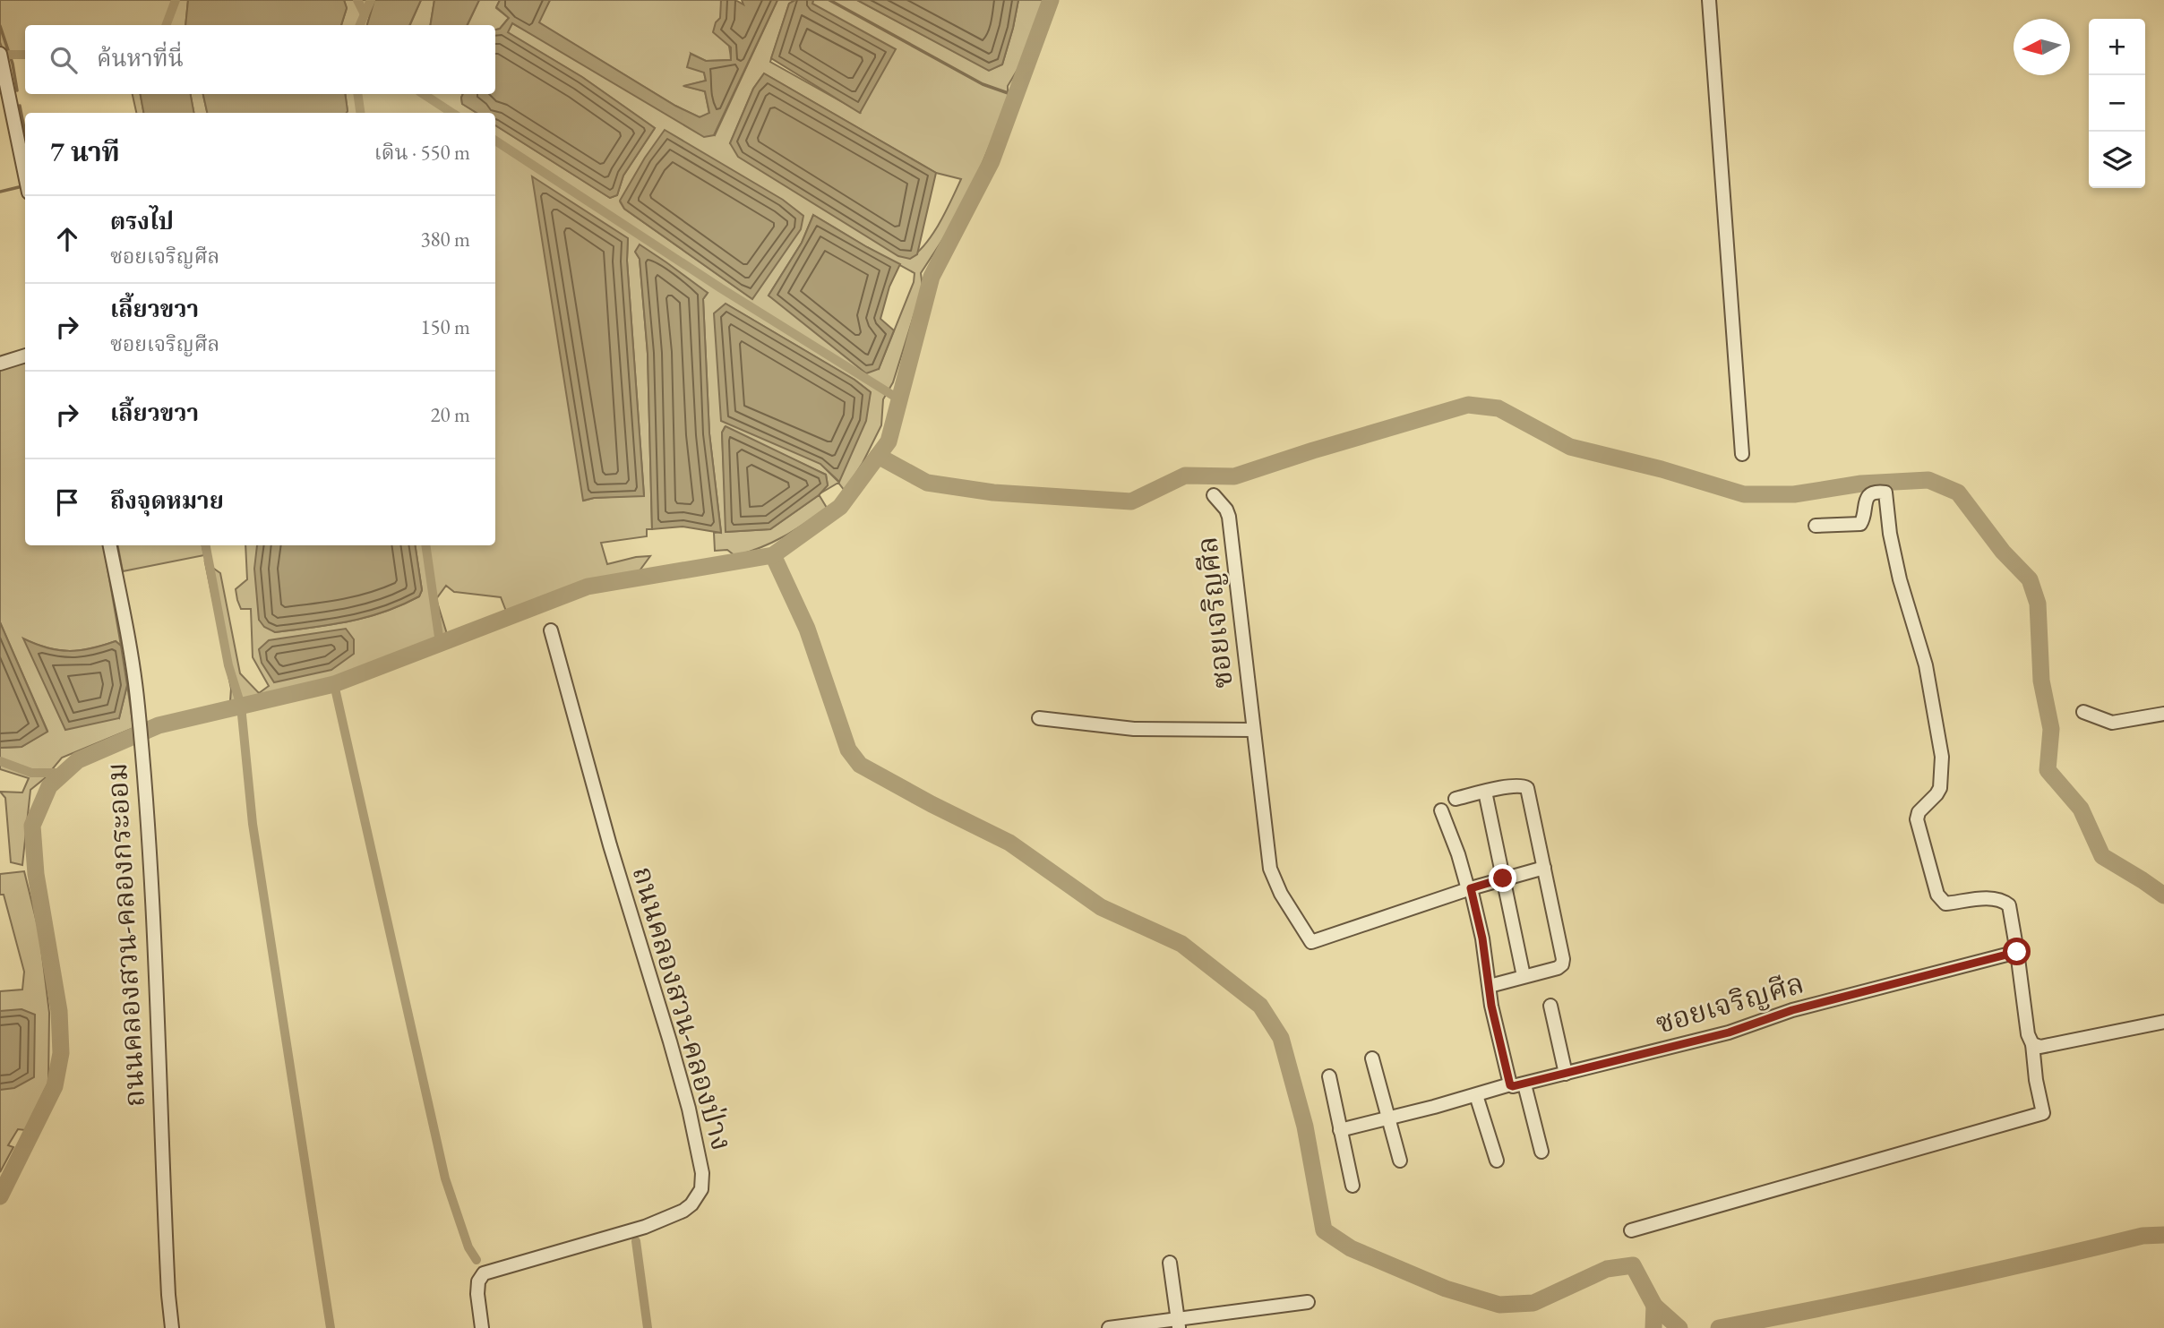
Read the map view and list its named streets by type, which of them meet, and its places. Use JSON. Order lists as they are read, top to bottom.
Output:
{
  "streets": {
    "street": ["ซอยเจริญศีล", "ถนนคลองสวน-คลองกระออม", "ถนนคลองสวน-คลองป่าง"]
  },
  "north": "left",
  "page": {
    "map_buttons": ["+", "−"],
    "search": "ค้นหาที่นี่",
    "heading": ["7 นาที", "เดิน · 550 m"],
    "list": [
      ["ตรงไป", "ซอยเจริญศีล", "380 m"],
      ["เลี้ยวขวา", "ซอยเจริญศีล", "150 m"],
      ["เลี้ยวขวา", "20 m"],
      "ถึงจุดหมาย"
    ]
  }
}
